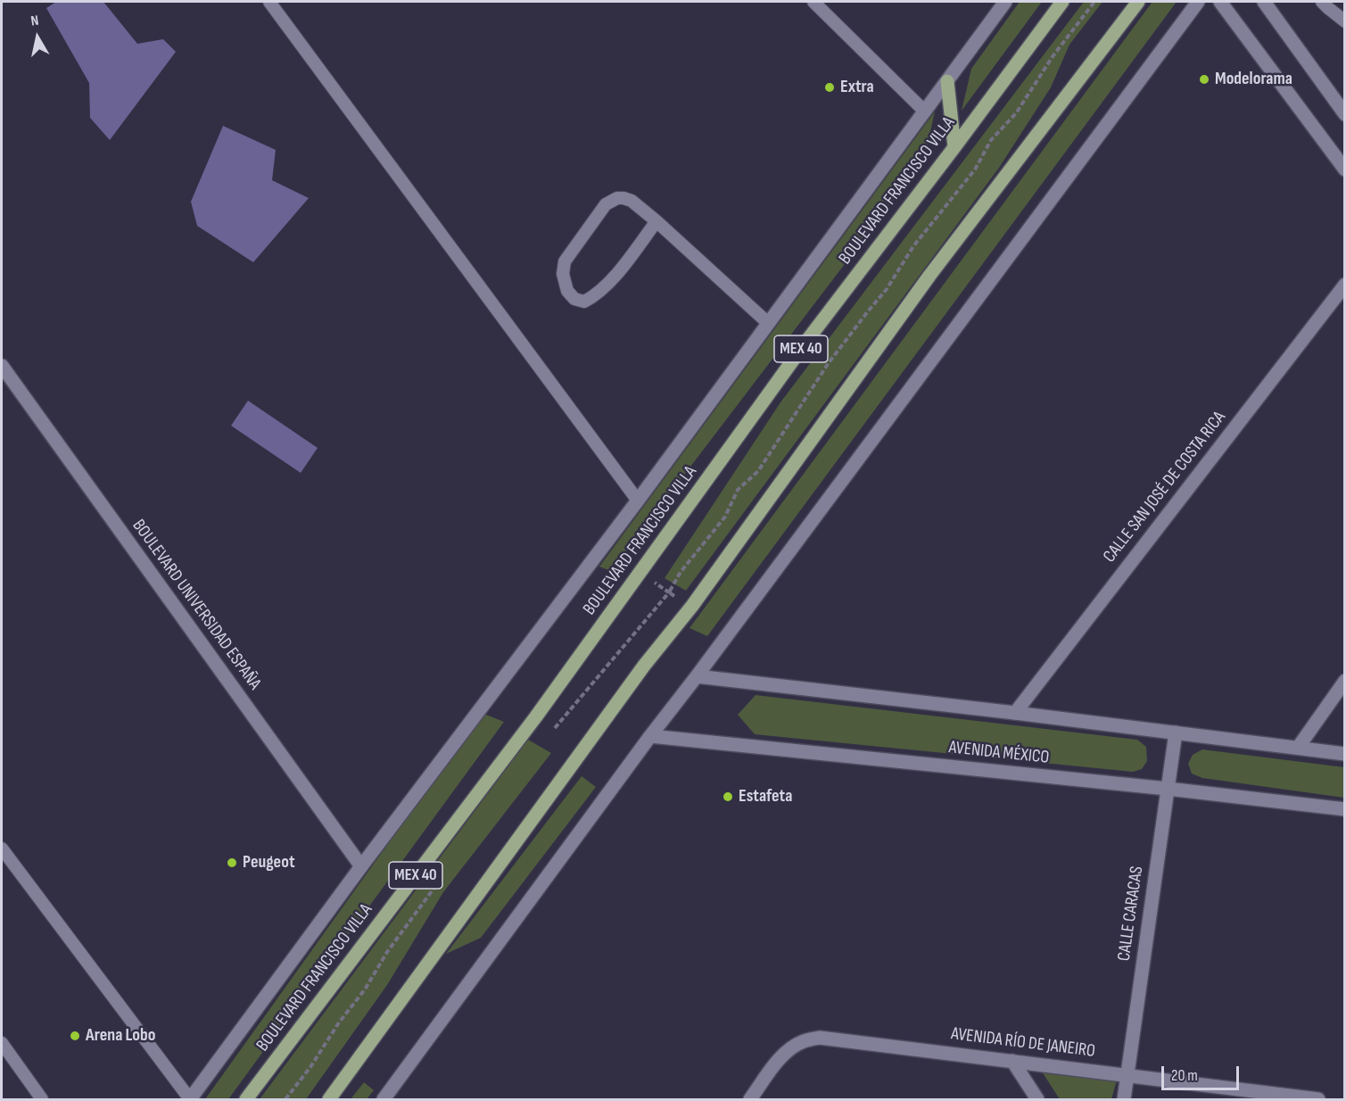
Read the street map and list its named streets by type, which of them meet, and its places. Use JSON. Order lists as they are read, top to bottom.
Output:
{
  "streets": {
    "main road": ["BOULEVARD FRANCISCO VILLA", "MEX 40"],
    "street": [
      "CALLE SAN JOSÉ DE COSTA RICA",
      "BOULEVARD UNIVERSIDAD ESPAÑA",
      "AVENIDA MÉXICO",
      "CALLE CARACAS",
      "AVENIDA RÍO DE JANEIRO"
    ]
  },
  "crossings": [
    ["BOULEVARD FRANCISCO VILLA", "BOULEVARD UNIVERSIDAD ESPAÑA"],
    ["AVENIDA MÉXICO", "CALLE CARACAS"],
    ["CALLE CARACAS", "AVENIDA RÍO DE JANEIRO"]
  ],
  "places": [
    "Modelorama",
    "Extra",
    "Estafeta",
    "Peugeot",
    "Arena Lobo"
  ],
  "scale_bar": "20 m",
  "north": "top"
}
